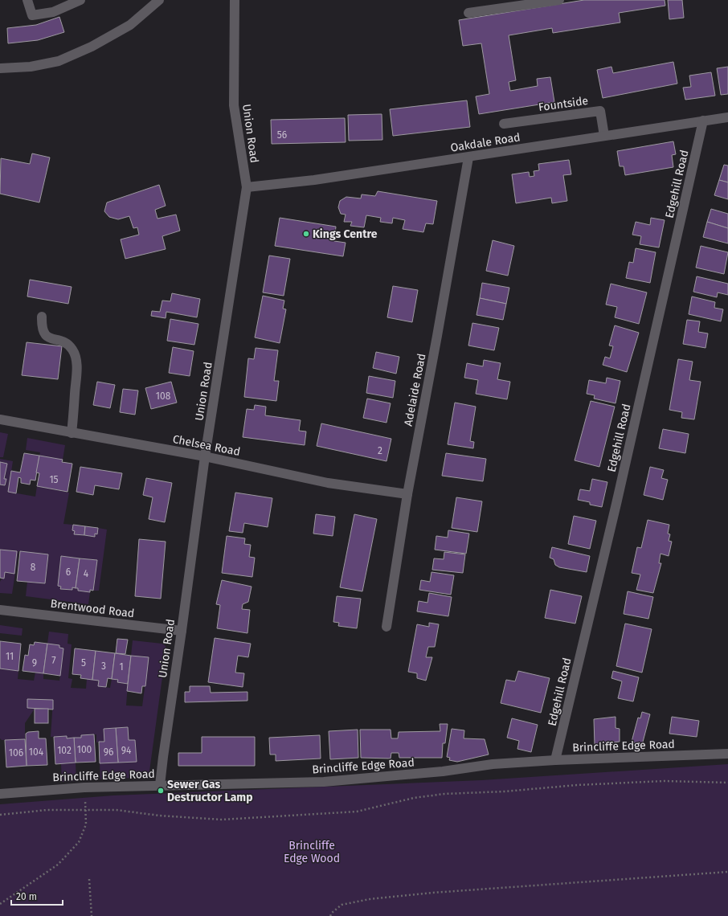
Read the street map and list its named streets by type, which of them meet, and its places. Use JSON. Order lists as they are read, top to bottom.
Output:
{
  "streets": {
    "street": [
      "Fountside",
      "Union Road",
      "Oakdale Road",
      "Edgehill Road",
      "Adelaide Road",
      "Chelsea Road",
      "Brentwood Road",
      "Brincliffe Edge Road"
    ]
  },
  "crossings": [
    ["Fountside", "Oakdale Road"],
    ["Union Road", "Oakdale Road"],
    ["Union Road", "Chelsea Road"],
    ["Union Road", "Brentwood Road"],
    ["Union Road", "Brincliffe Edge Road"],
    ["Oakdale Road", "Edgehill Road"],
    ["Oakdale Road", "Adelaide Road"],
    ["Edgehill Road", "Brincliffe Edge Road"],
    ["Adelaide Road", "Chelsea Road"]
  ],
  "parks": ["Brincliffe Edge Wood"],
  "places": ["Kings Centre", "Sewer Gas Destructor Lamp"],
  "house_numbers": [
    "56",
    "108",
    "2",
    "15",
    "8",
    "6",
    "4",
    "11",
    "7",
    "9",
    "5",
    "3",
    "1",
    "100",
    "102",
    "94",
    "104",
    "96",
    "106"
  ],
  "scale_bar": "20 m"
}
